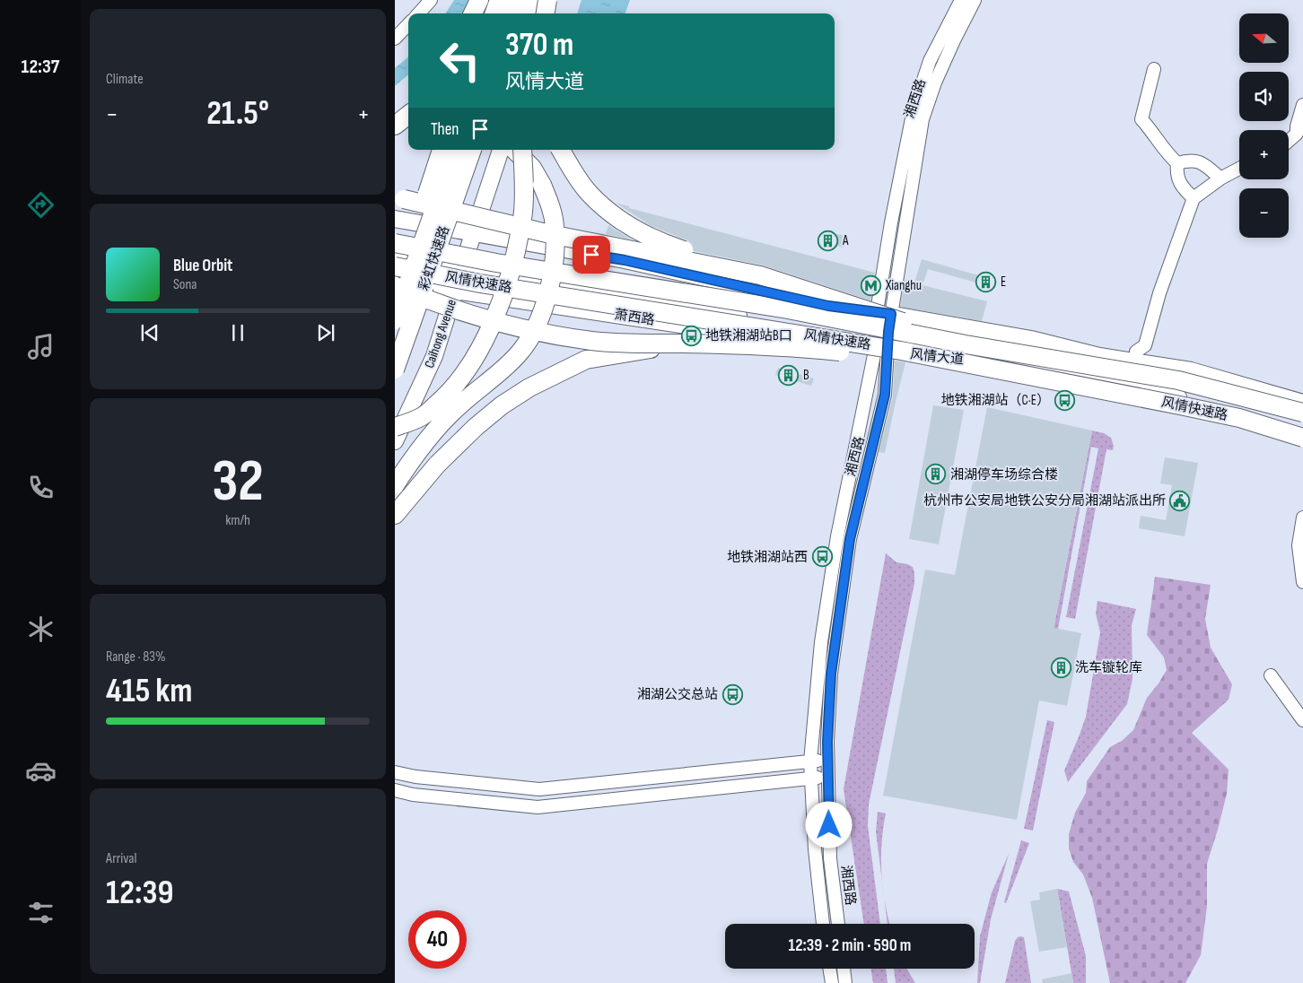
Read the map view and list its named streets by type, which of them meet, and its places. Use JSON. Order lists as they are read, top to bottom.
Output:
{
  "streets": {
    "highway": ["彩虹快速路", "风情快速路"],
    "main road": ["萧西路", "Caihong Avenue", "风情大道"],
    "street": ["湘西路"]
  },
  "crossings": [
    ["湘西路", "萧西路"],
    ["湘西路", "风情大道"],
    ["风情快速路", "萧西路"],
    ["风情快速路", "风情大道"],
    ["萧西路", "Caihong Avenue"],
    ["萧西路", "风情大道"],
    ["Caihong Avenue", "风情大道"]
  ],
  "places": {
    "building": [
      "A",
      "E",
      "B",
      "湘湖停车场综合楼",
      "洗车镟轮库"
    ],
    "metro station": ["Xianghu"],
    "bus stop": [
      "地铁湘湖站B口",
      "地铁湘湖站（C·E）",
      "地铁湘湖站西",
      "湘湖公交总站"
    ],
    "public building": ["杭州市公安局地铁公安分局湘湖站派出所"]
  },
  "north": "left",
  "page": {
    "tabs": "12:37",
    "tile": [
      "Climate",
      ["32", "km/h"],
      ["Range · 83%", "415 km"],
      ["Arrival", "12:39"]
    ],
    "map_buttons": ["+", "−"],
    "turn": ["370 m", "风情大道"],
    "heat": ["−", "21.5°", "+"],
    "then": "Then",
    "song": ["Blue Orbit", "Sona"],
    "limit": "40",
    "trip": "12:39 · 2 min · 590 m"
  }
}
